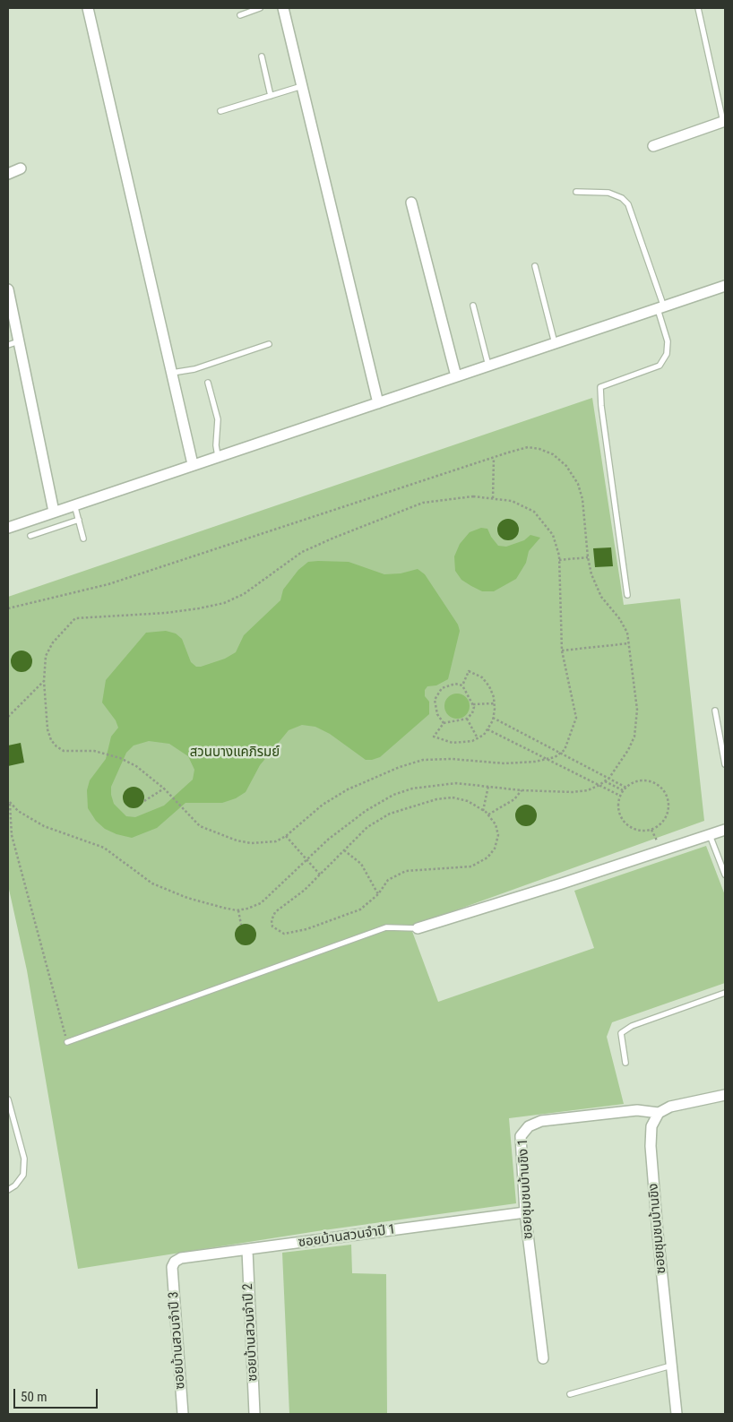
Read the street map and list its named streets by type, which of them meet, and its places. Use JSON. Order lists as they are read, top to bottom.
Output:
{
  "streets": {
    "street": [
      "ซอยชุมชนบ้านขิง 1",
      "ซอยชุมชนบ้านขิง",
      "ซอยบ้านสวนจำปี 1",
      "ซอยบ้านสวนจำปี 2",
      "ซอยบ้านสวนจำปี 3"
    ]
  },
  "crossings": [
    ["ซอยชุมชนบ้านขิง 1", "ซอยชุมชนบ้านขิง"],
    ["ซอยชุมชนบ้านขิง 1", "ซอยบ้านสวนจำปี 1"],
    ["ซอยบ้านสวนจำปี 1", "ซอยบ้านสวนจำปี 2"],
    ["ซอยบ้านสวนจำปี 1", "ซอยบ้านสวนจำปี 3"]
  ],
  "parks": ["สวนบางแคภิรมย์"],
  "scale_bar": "50 m"
}
